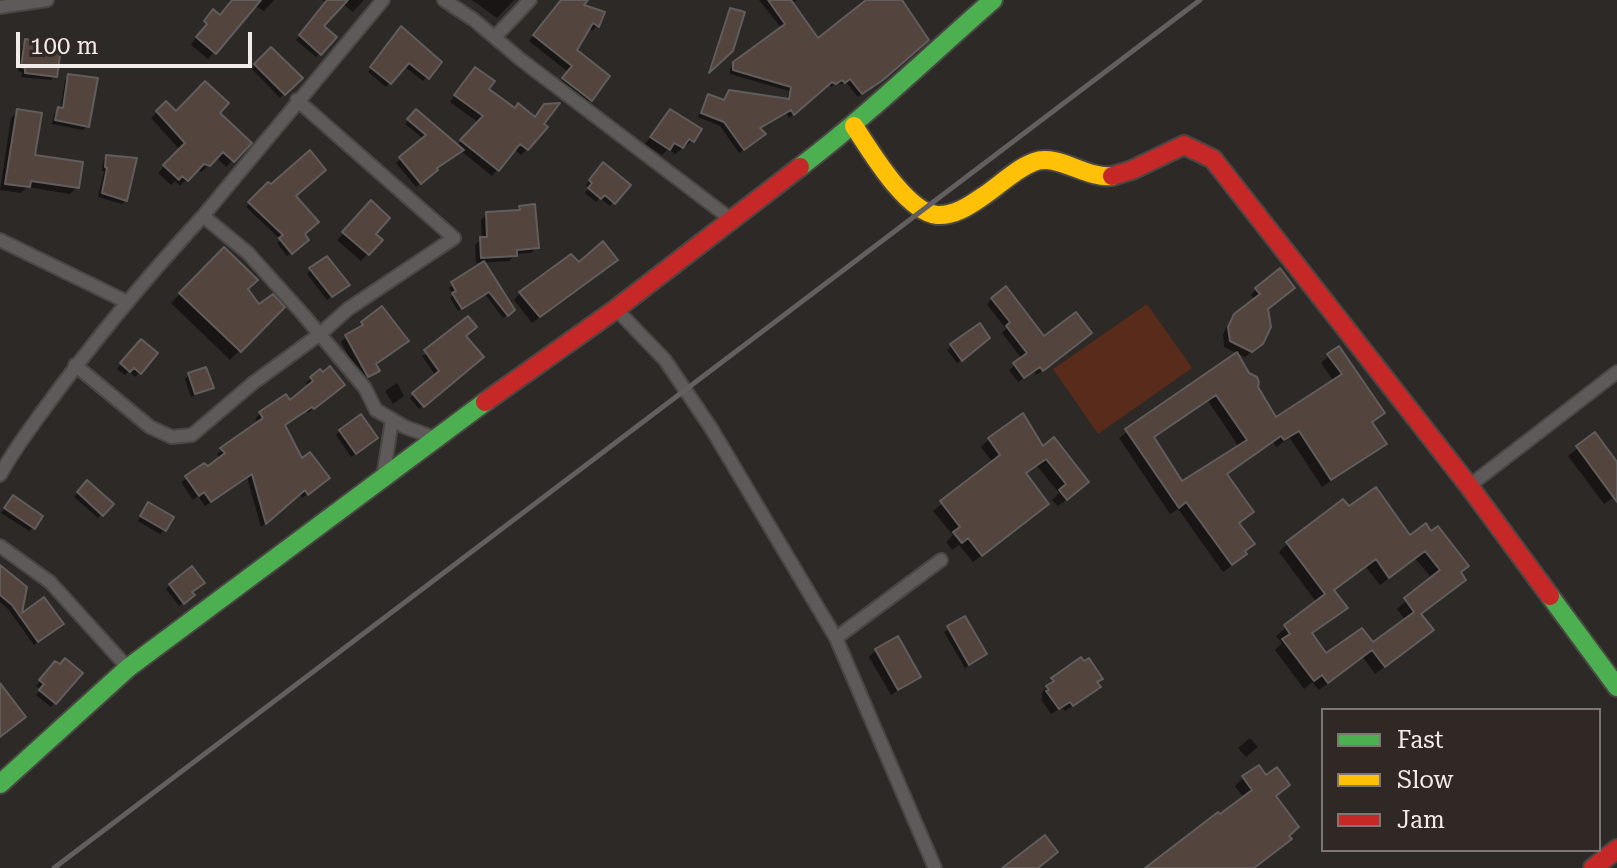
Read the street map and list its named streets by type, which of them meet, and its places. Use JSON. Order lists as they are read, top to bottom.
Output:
{
  "legend": ["Fast", "Slow", "Jam"],
  "scale_bar": "100 m"
}
